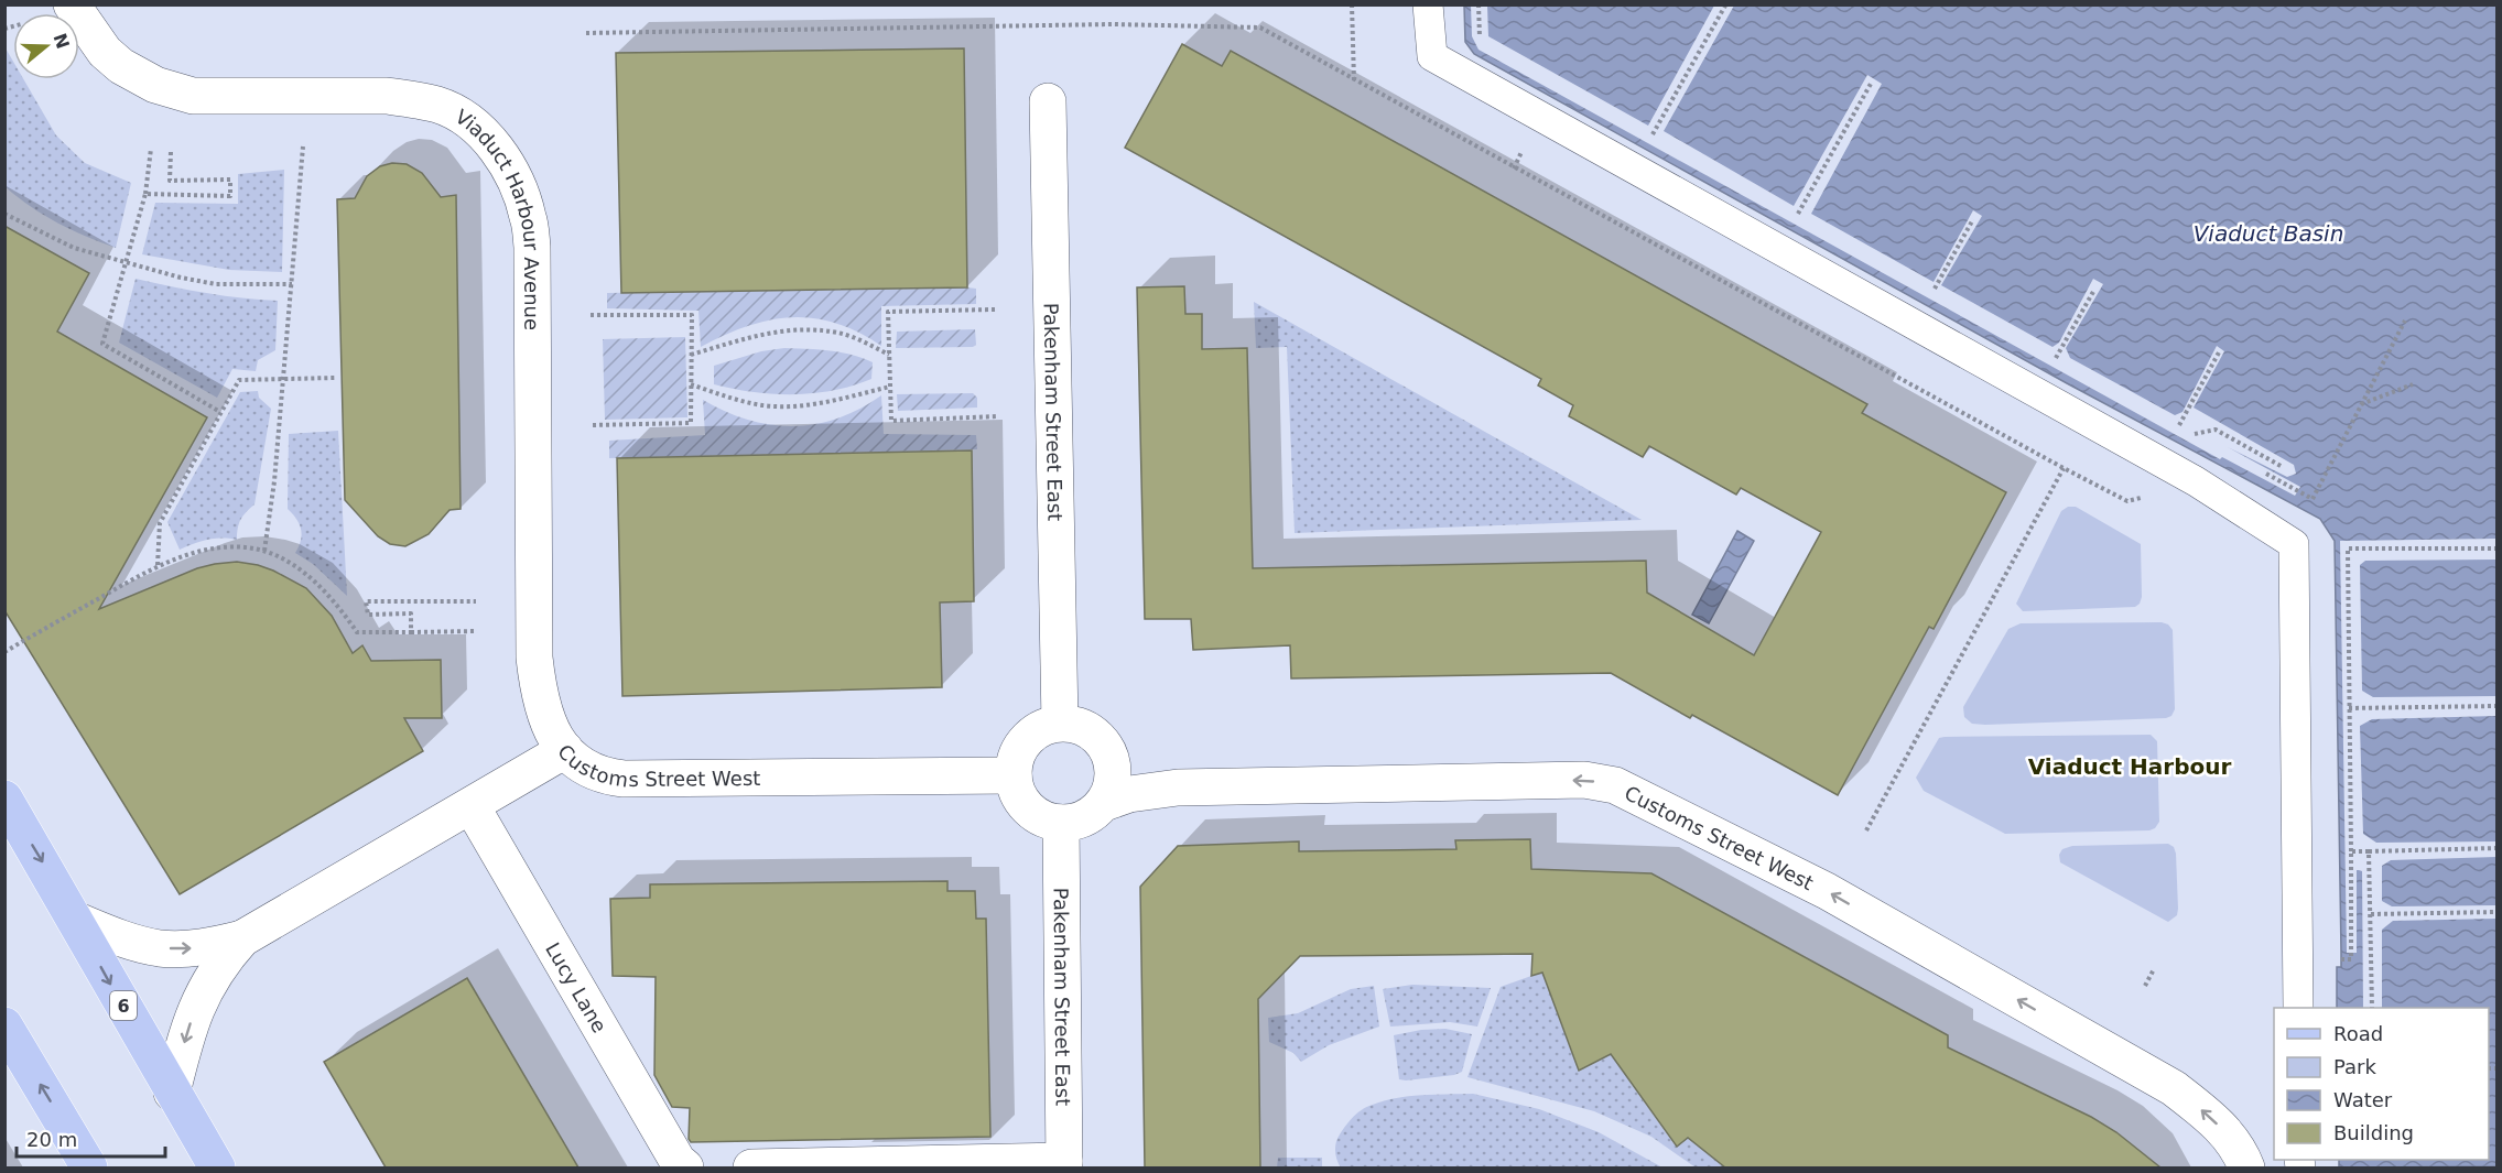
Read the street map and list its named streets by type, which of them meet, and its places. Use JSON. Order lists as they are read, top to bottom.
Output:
{
  "streets": {
    "main road": ["6"],
    "street": [
      "Viaduct Harbour Avenue",
      "Pakenham Street East",
      "Customs Street West",
      "Lucy Lane"
    ]
  },
  "crossings": [
    ["Viaduct Harbour Avenue", "Customs Street West"],
    ["Pakenham Street East", "Customs Street West"],
    ["Customs Street West", "Lucy Lane"],
    ["Customs Street West", "6"]
  ],
  "districts": ["Viaduct Harbour"],
  "water": ["Viaduct Basin"],
  "legend": [
    "Road",
    "Park",
    "Water",
    "Building"
  ],
  "scale_bar": "20 m",
  "north": "right"
}
